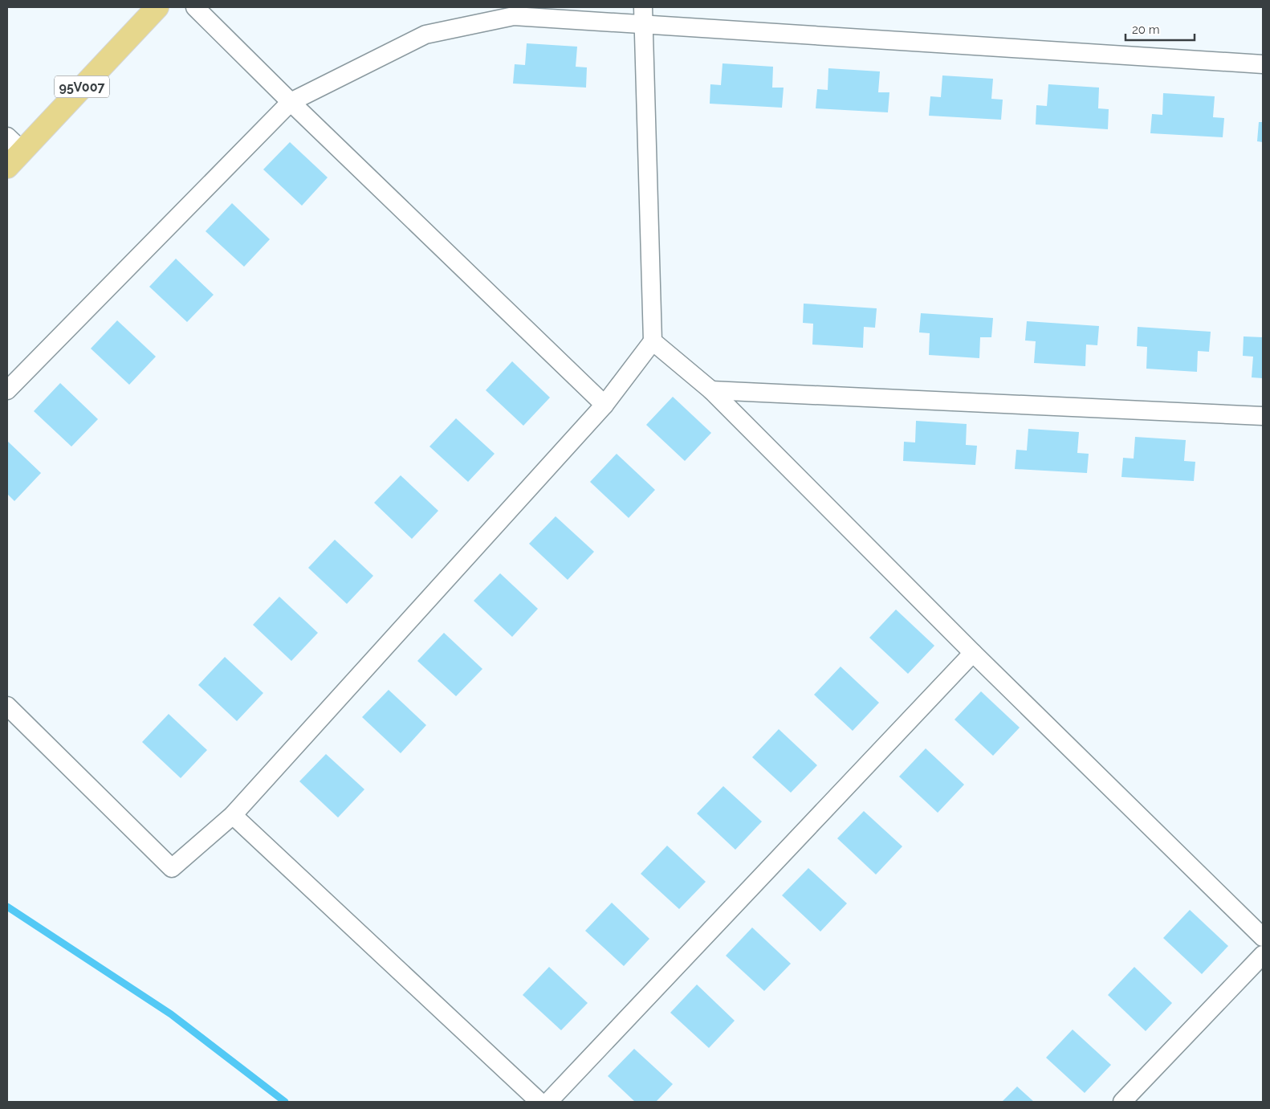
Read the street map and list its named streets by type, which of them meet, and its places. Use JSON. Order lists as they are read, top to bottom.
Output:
{
  "streets": {
    "main road": ["95V007"]
  },
  "scale_bar": "20 m"
}
